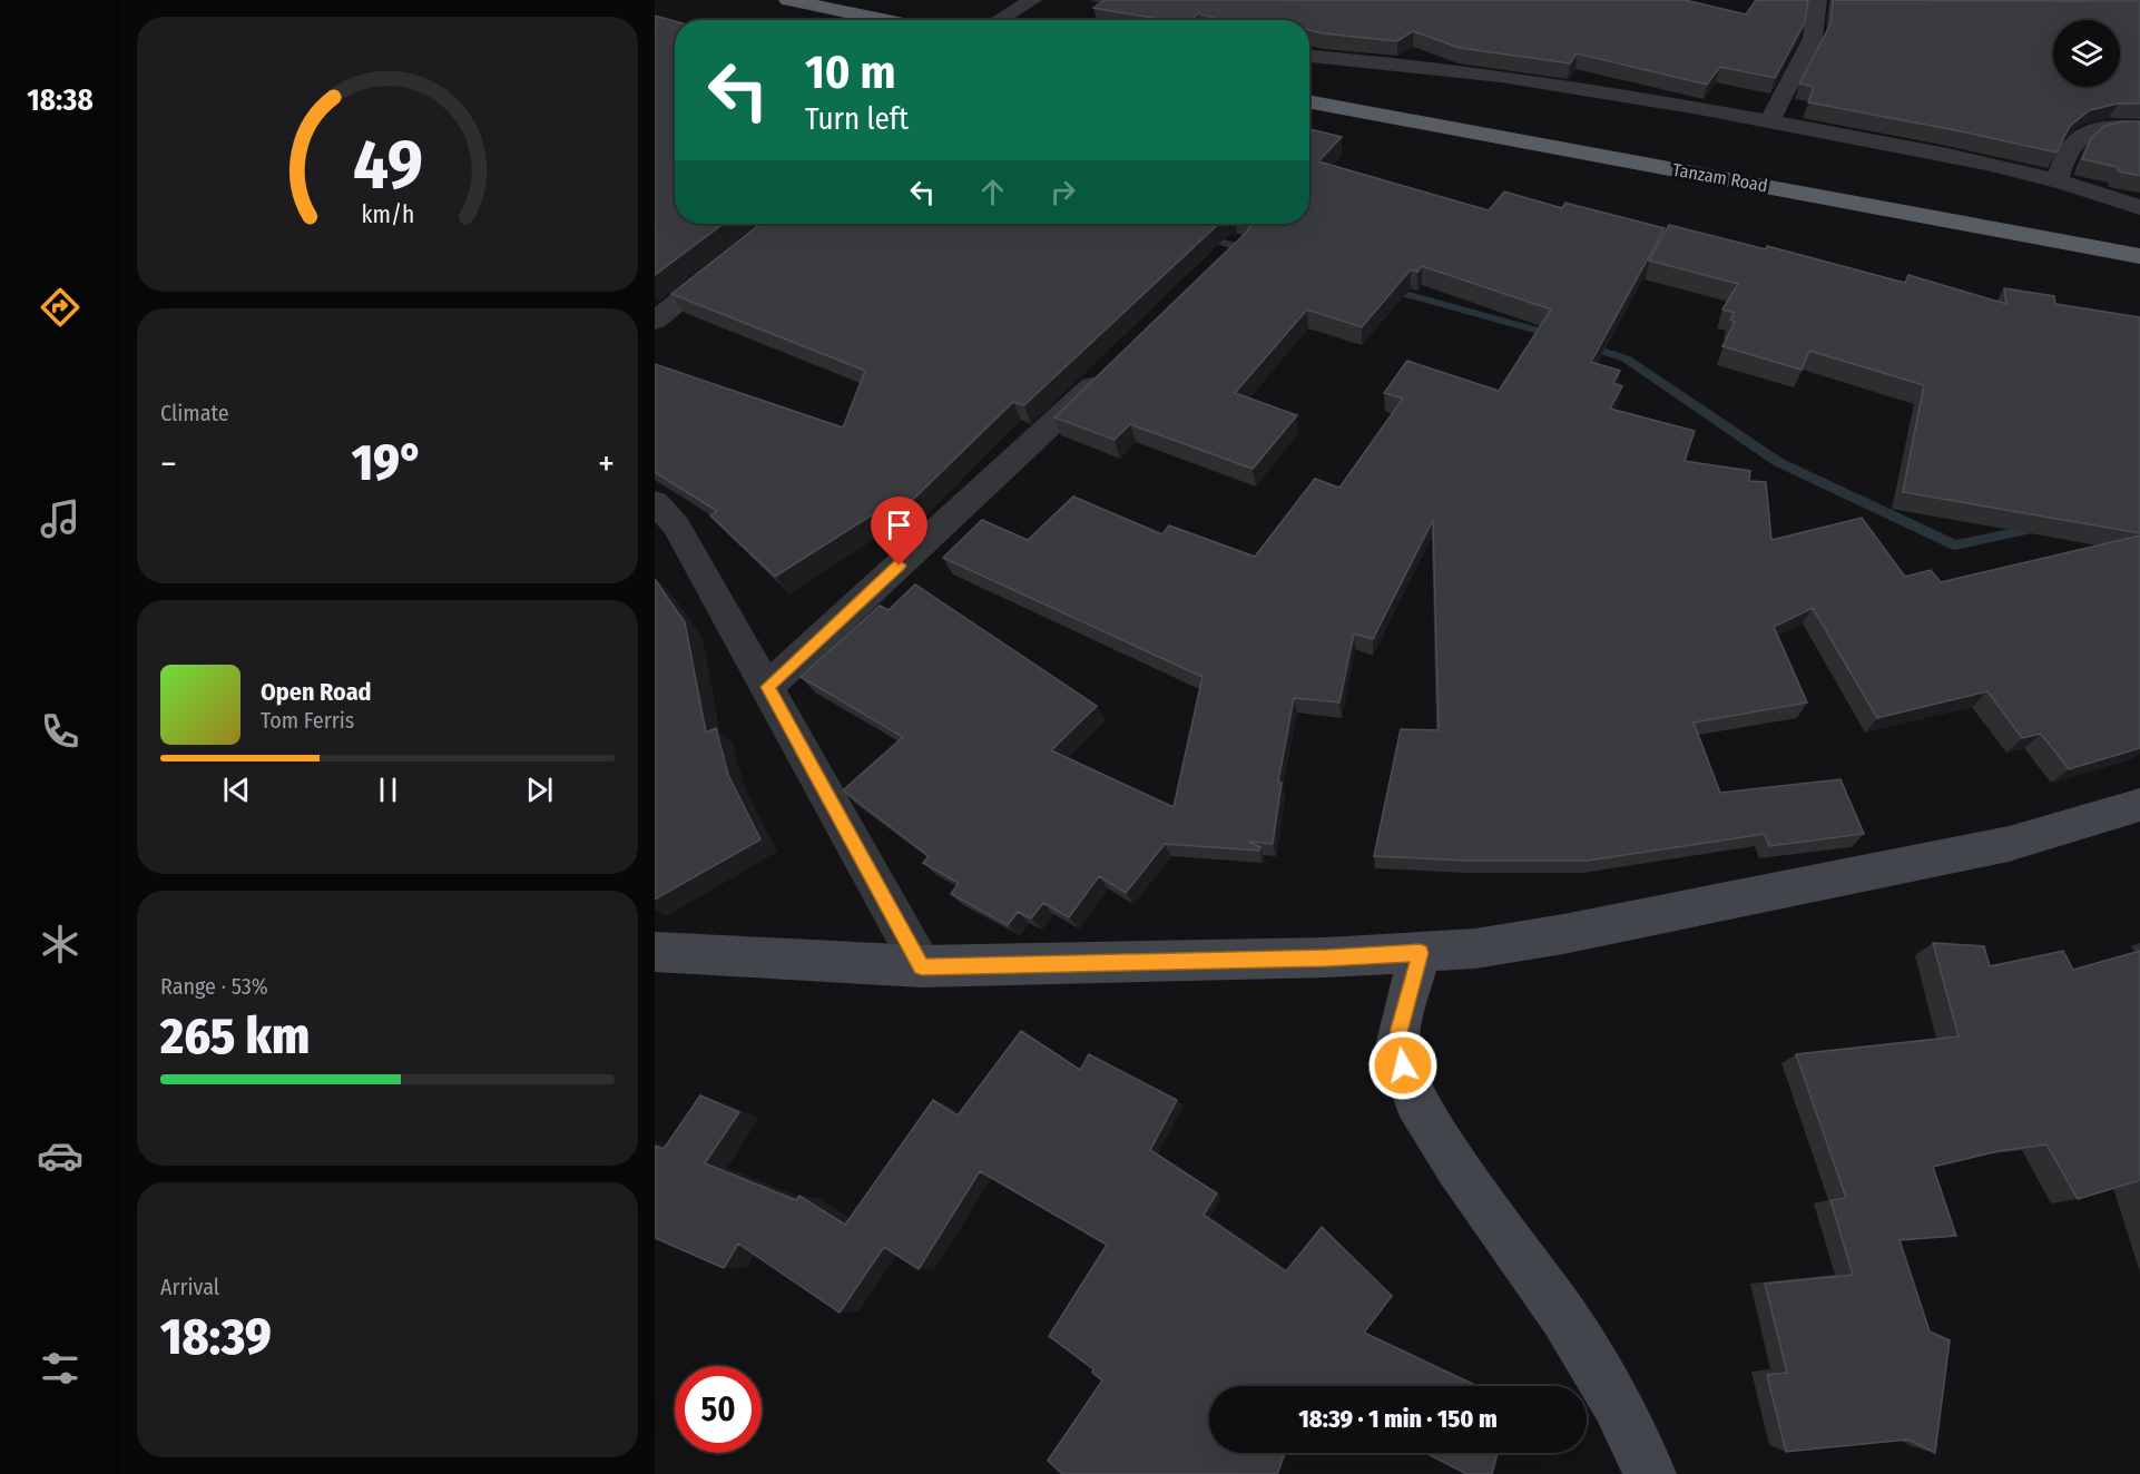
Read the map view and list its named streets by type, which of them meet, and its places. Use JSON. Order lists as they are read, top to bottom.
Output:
{
  "streets": {
    "highway": ["Tanzam Road"]
  },
  "page": {
    "tabs": "18:38",
    "turn": ["10 m", "Turn left"],
    "tile": [
      "Climate",
      ["Range · 53%", "265 km"],
      ["Arrival", "18:39"]
    ],
    "heat": ["−", "19°", "+"],
    "song": ["Open Road", "Tom Ferris"],
    "limit": "50",
    "trip": "18:39 · 1 min · 150 m",
    "gauge": ["49", "km/h"]
  }
}
